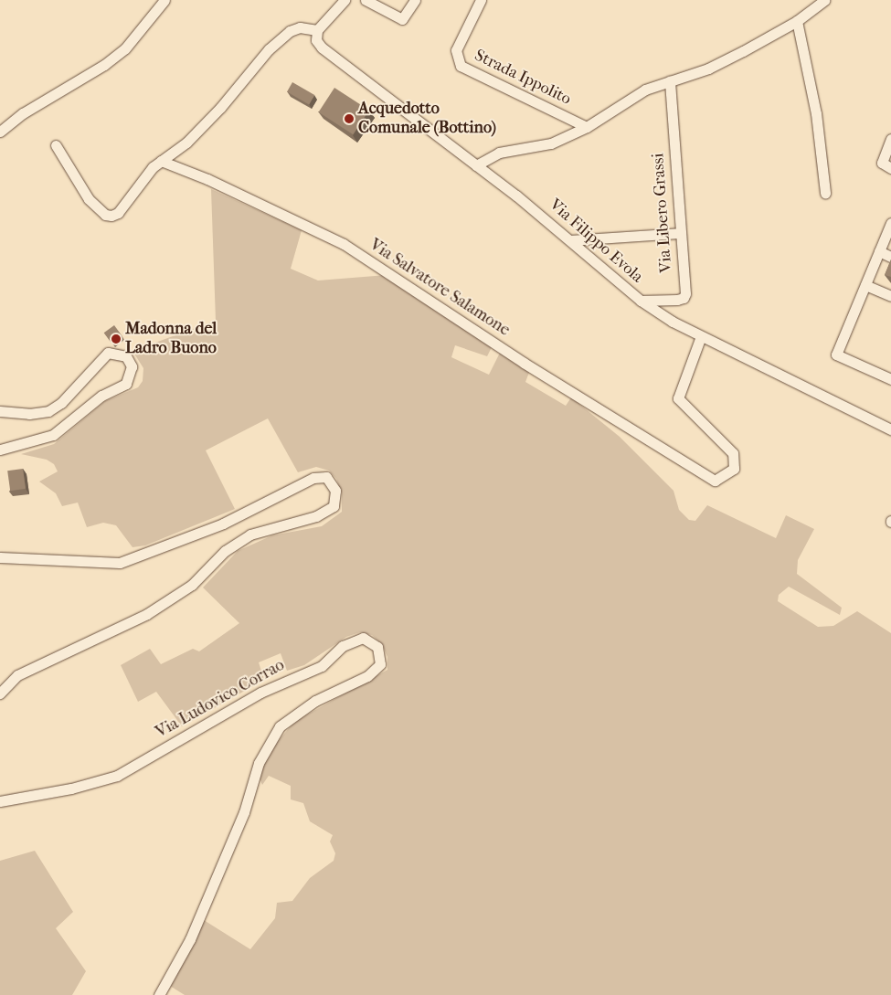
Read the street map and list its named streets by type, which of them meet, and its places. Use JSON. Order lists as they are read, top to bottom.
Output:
{
  "streets": {
    "street": [
      "Strada Ippolito",
      "Via Libero Grassi",
      "Via Filippo Evola",
      "Via Salvatore Salamone",
      "Via Ludovico Corrao"
    ]
  },
  "crossings": [
    ["Via Libero Grassi", "Via Filippo Evola"],
    ["Via Filippo Evola", "Via Salvatore Salamone"]
  ],
  "places": ["Acquedotto Comunale (Bottino)", "Madonna del Ladro Buono"]
}
